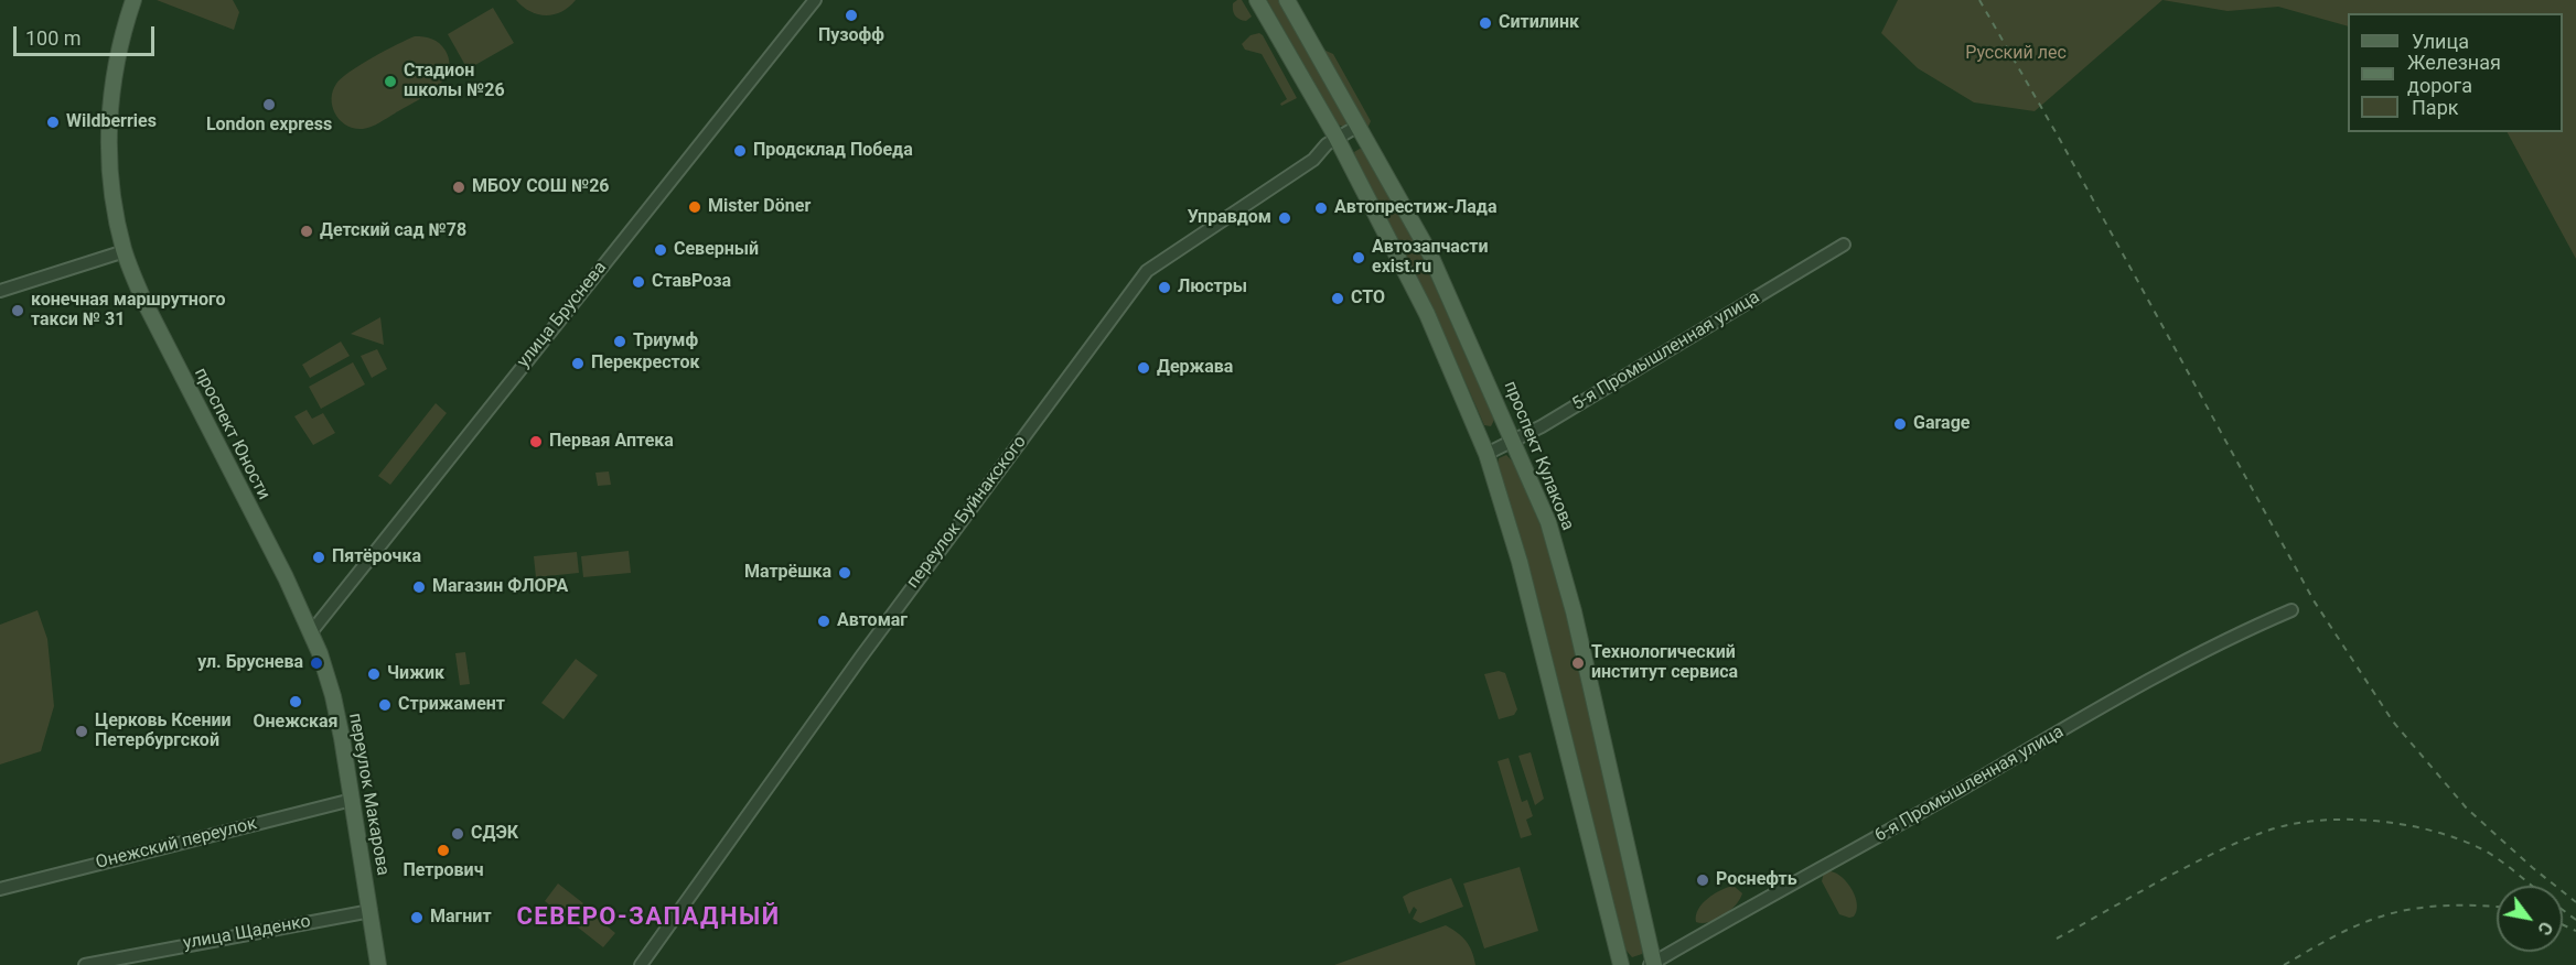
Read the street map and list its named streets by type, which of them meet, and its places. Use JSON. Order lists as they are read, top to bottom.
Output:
{
  "streets": {
    "main road": ["проспект Юности", "проспект Кулакова", "переулок Макарова"],
    "street": [
      "улица Бруснева",
      "5-я Промышленная улица",
      "переулок Буйнакского",
      "6-я Промышленная улица",
      "Онежский переулок",
      "улица Щаденко"
    ]
  },
  "crossings": [
    ["улица Бруснева", "проспект Юности"],
    ["улица Бруснева", "переулок Макарова"],
    ["5-я Промышленная улица", "проспект Кулакова"],
    ["проспект Юности", "переулок Макарова"],
    ["проспект Кулакова", "переулок Буйнакского"],
    ["проспект Кулакова", "6-я Промышленная улица"],
    ["переулок Макарова", "Онежский переулок"],
    ["переулок Макарова", "улица Щаденко"]
  ],
  "districts": ["СЕВЕРО-ЗАПАДНЫЙ"],
  "parks": ["Русский лес"],
  "places": [
    "Пузофф",
    "Ситилинк",
    "Стадион школы №26",
    "London express",
    "Wildberries",
    "Продсклад Победа",
    "МБОУ СОШ №26",
    "Mister Döner",
    "Автопрестиж-Лада",
    "Управдом",
    "Детский сад №78",
    "Северный",
    "Автозапчасти exist.ru",
    "СтавРоза",
    "Люстры",
    "СТО",
    "конечная маршрутного такси № 31",
    "Триумф",
    "Перекресток",
    "Держава",
    "Garage",
    "Первая Аптека",
    "Пятёрочка",
    "Матрёшка",
    "Магазин ФЛОРА",
    "Автомаг",
    "ул. Бруснева",
    "Технологический институт сервиса",
    "Чижик",
    "Онежская",
    "Стрижамент",
    "Церковь Ксении Петербургской",
    "СДЭК",
    "Петрович",
    "Роснефть",
    "Магнит"
  ],
  "legend": ["Улица", "Железная дорога", "Парк"],
  "scale_bar": "100 m",
  "north": "bottom right"
}
